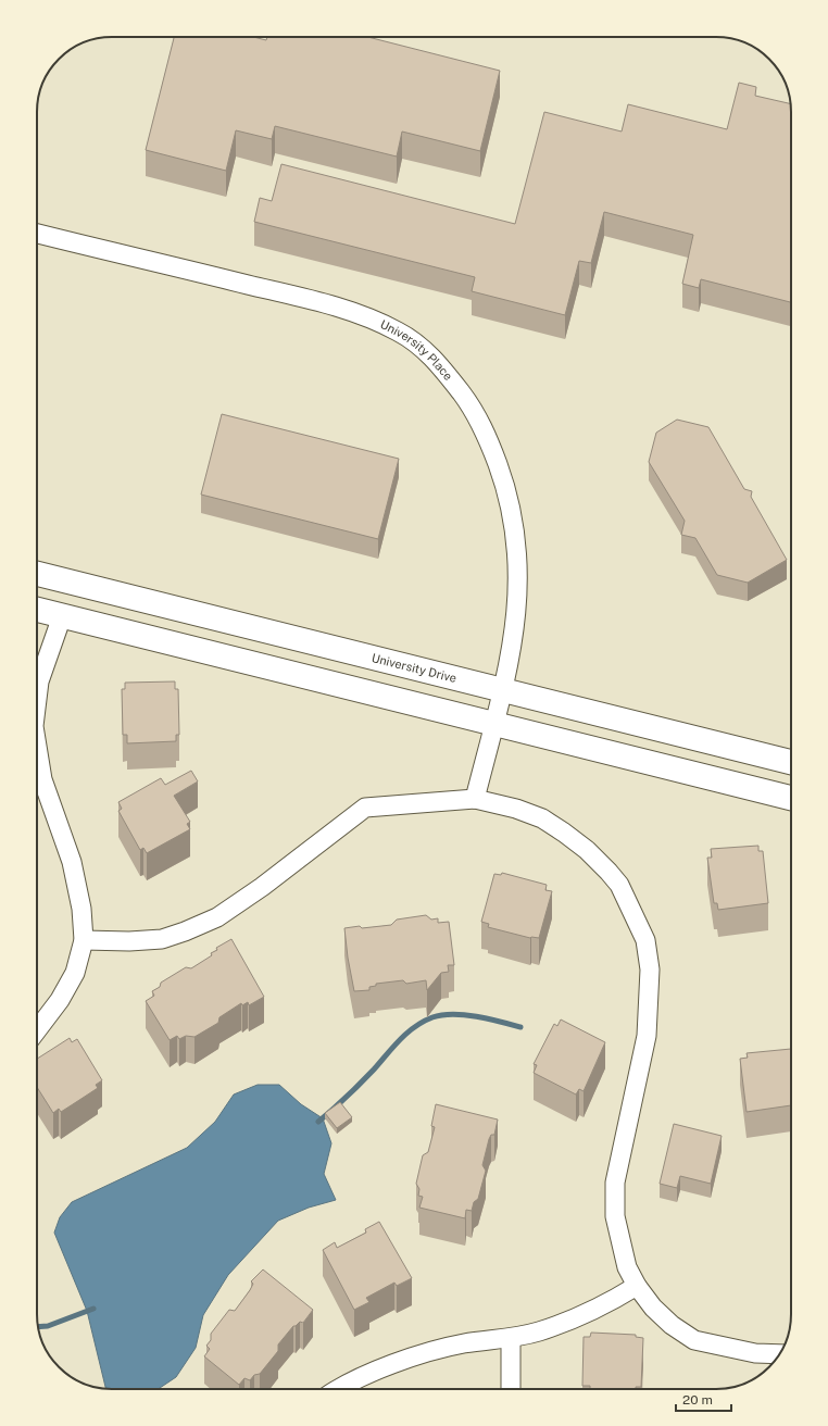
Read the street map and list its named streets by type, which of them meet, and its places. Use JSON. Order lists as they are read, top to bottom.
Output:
{
  "streets": {
    "main road": ["University Drive"],
    "street": ["University Place"]
  },
  "crossings": [
    ["University Place", "University Drive"]
  ],
  "scale_bar": "20 m"
}
